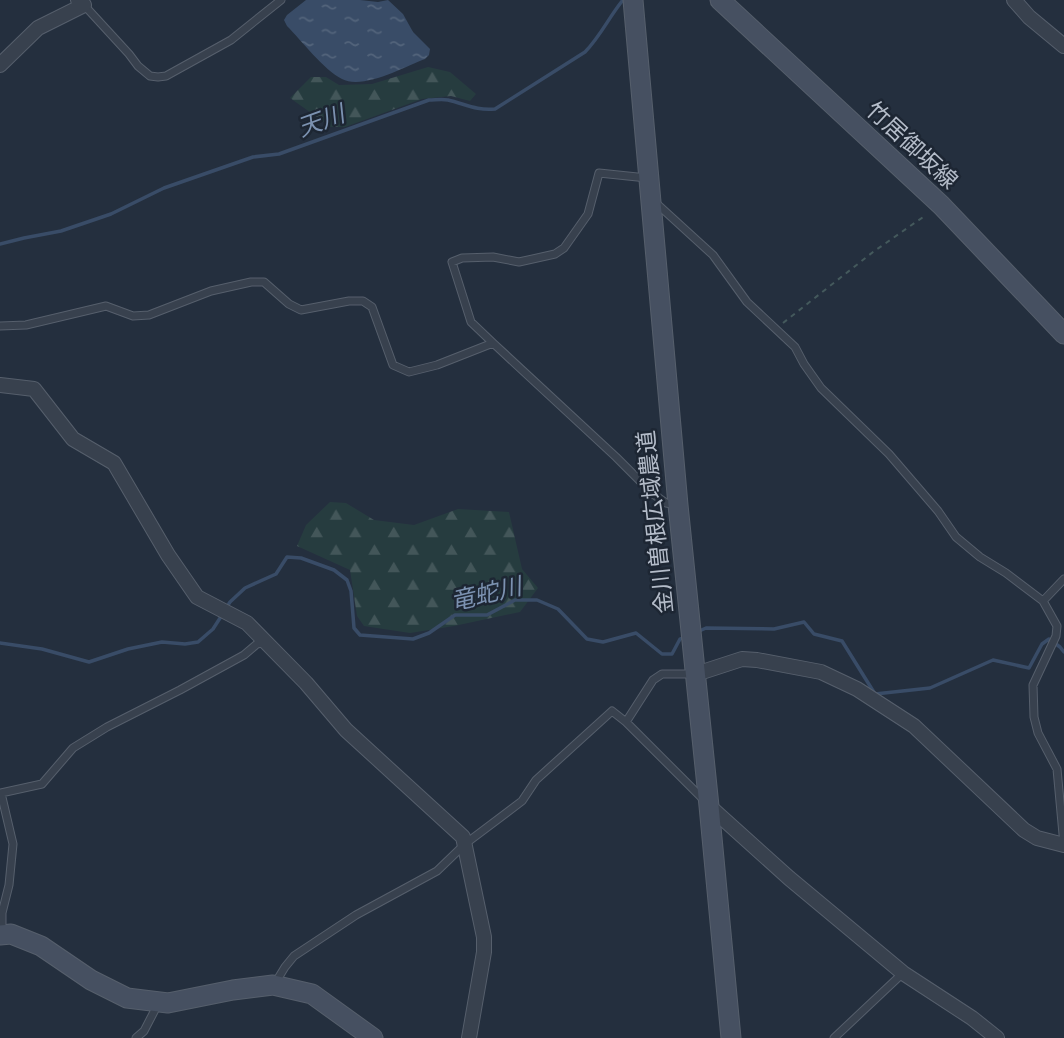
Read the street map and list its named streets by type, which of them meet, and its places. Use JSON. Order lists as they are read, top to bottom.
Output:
{
  "streets": {
    "street": ["竹居御坂線", "金川曽根広域農道"]
  },
  "water": ["天川", "竜蛇川"]
}
